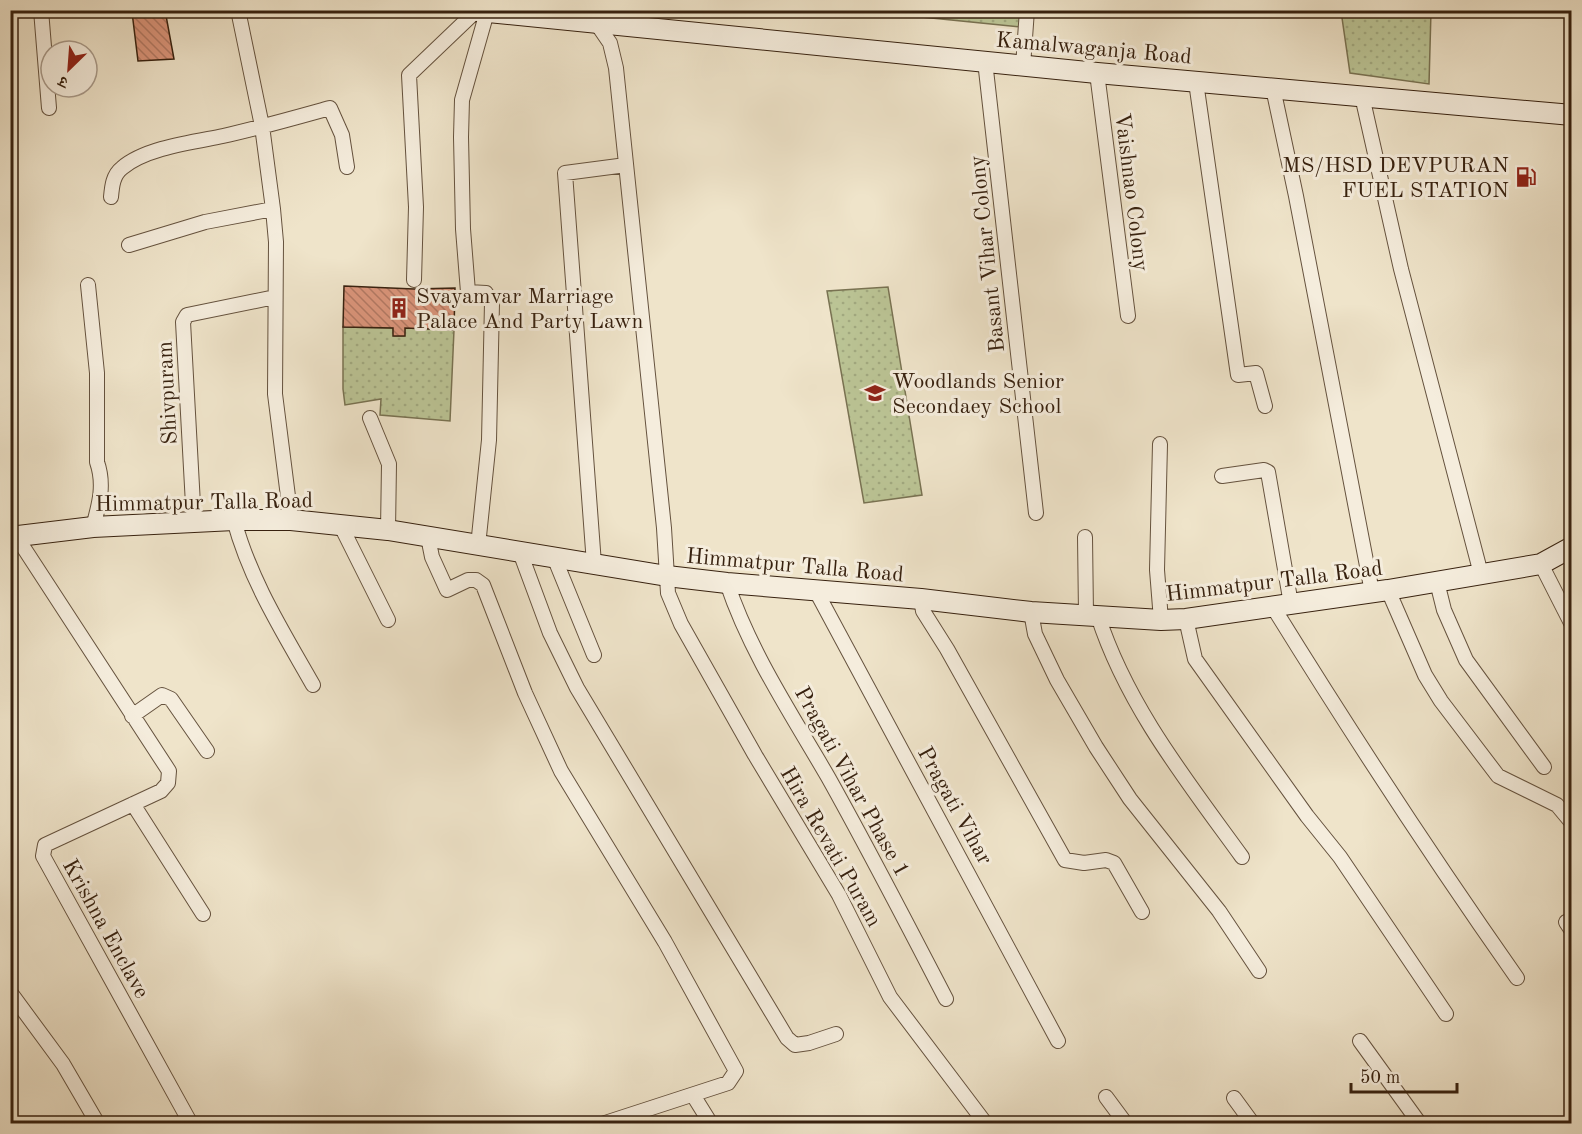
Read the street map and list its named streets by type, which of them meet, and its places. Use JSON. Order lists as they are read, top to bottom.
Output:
{
  "streets": {
    "street": [
      "Kamalwaganja Road",
      "Vaishnao Colony",
      "Basant Vihar Colony",
      "Shivpuram",
      "Himmatpur Talla Road",
      "Pragati Vihar Phase 1",
      "Pragati Vihar",
      "Hira Revati Puram",
      "Krishna Enclave"
    ]
  },
  "crossings": [
    ["Kamalwaganja Road", "Vaishnao Colony"],
    ["Kamalwaganja Road", "Basant Vihar Colony"],
    ["Kamalwaganja Road", "Hira Revati Puram"],
    ["Shivpuram", "Himmatpur Talla Road"],
    ["Himmatpur Talla Road", "Pragati Vihar Phase 1"],
    ["Himmatpur Talla Road", "Pragati Vihar"],
    ["Himmatpur Talla Road", "Hira Revati Puram"],
    ["Himmatpur Talla Road", "Krishna Enclave"]
  ],
  "places": {
    "fuel station": ["MS/HSD DEVPURAN FUEL STATION"],
    "building": ["Svayamvar Marriage Palace And Party Lawn"],
    "school or university": ["Woodlands Senior Secondaey School"]
  },
  "scale_bar": "50 m",
  "north": "bottom left"
}
